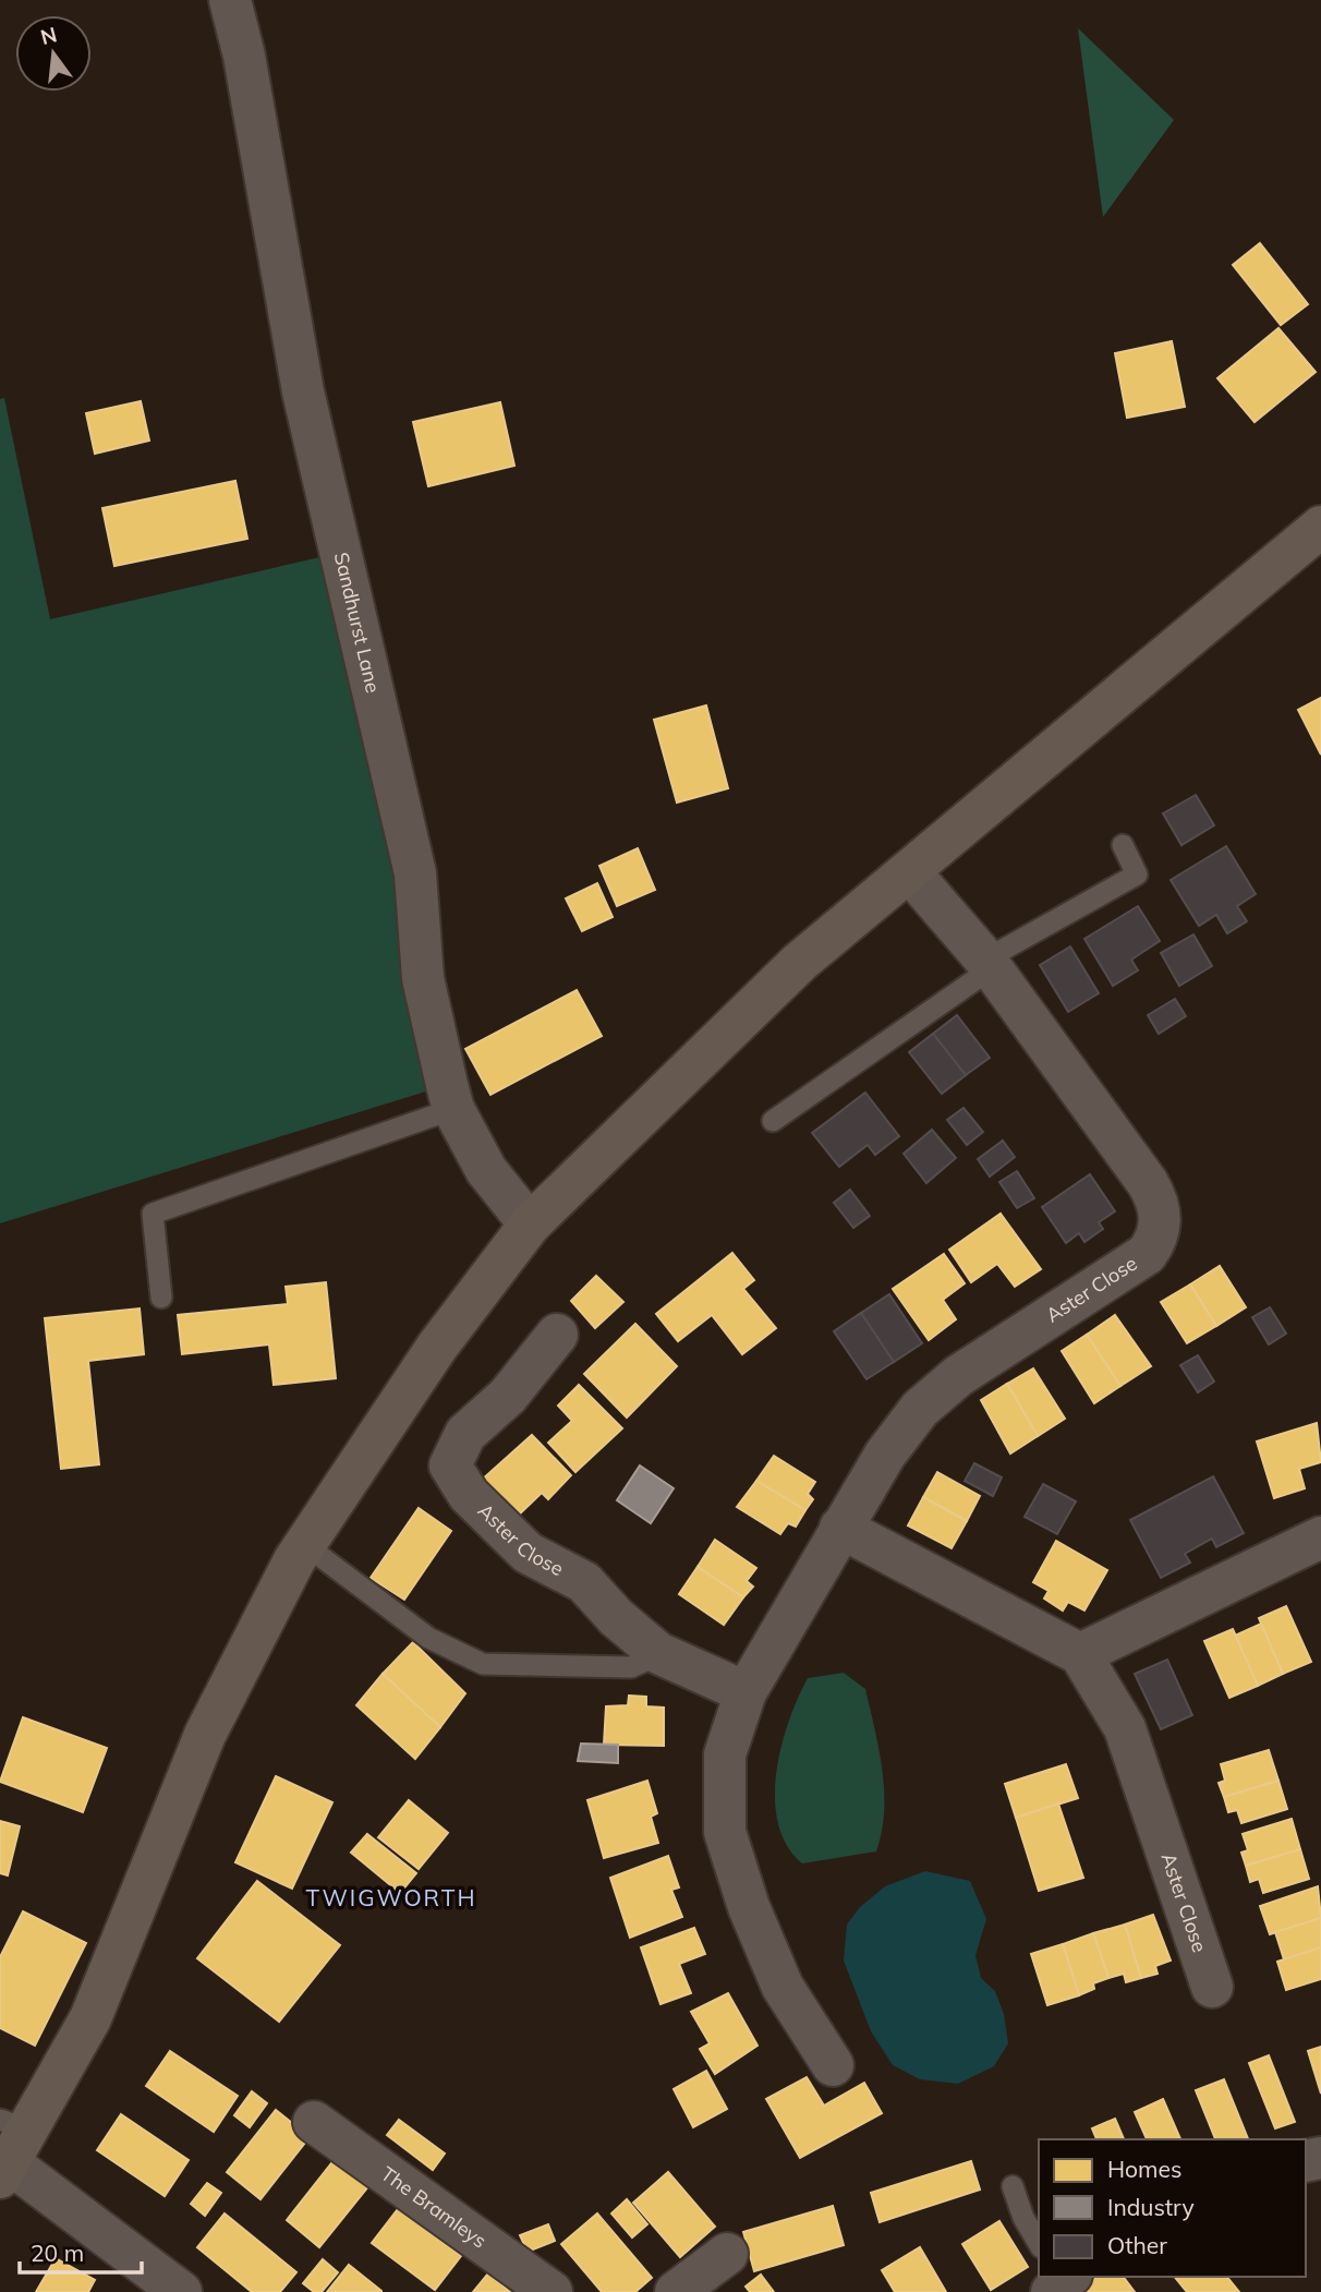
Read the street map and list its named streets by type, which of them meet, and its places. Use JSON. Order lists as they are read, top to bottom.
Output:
{
  "streets": {
    "street": ["Sandhurst Lane", "Aster Close", "The Bramleys"]
  },
  "districts": ["TWIGWORTH"],
  "legend": ["Homes", "Industry", "Other"],
  "scale_bar": "20 m",
  "north": "top"
}
